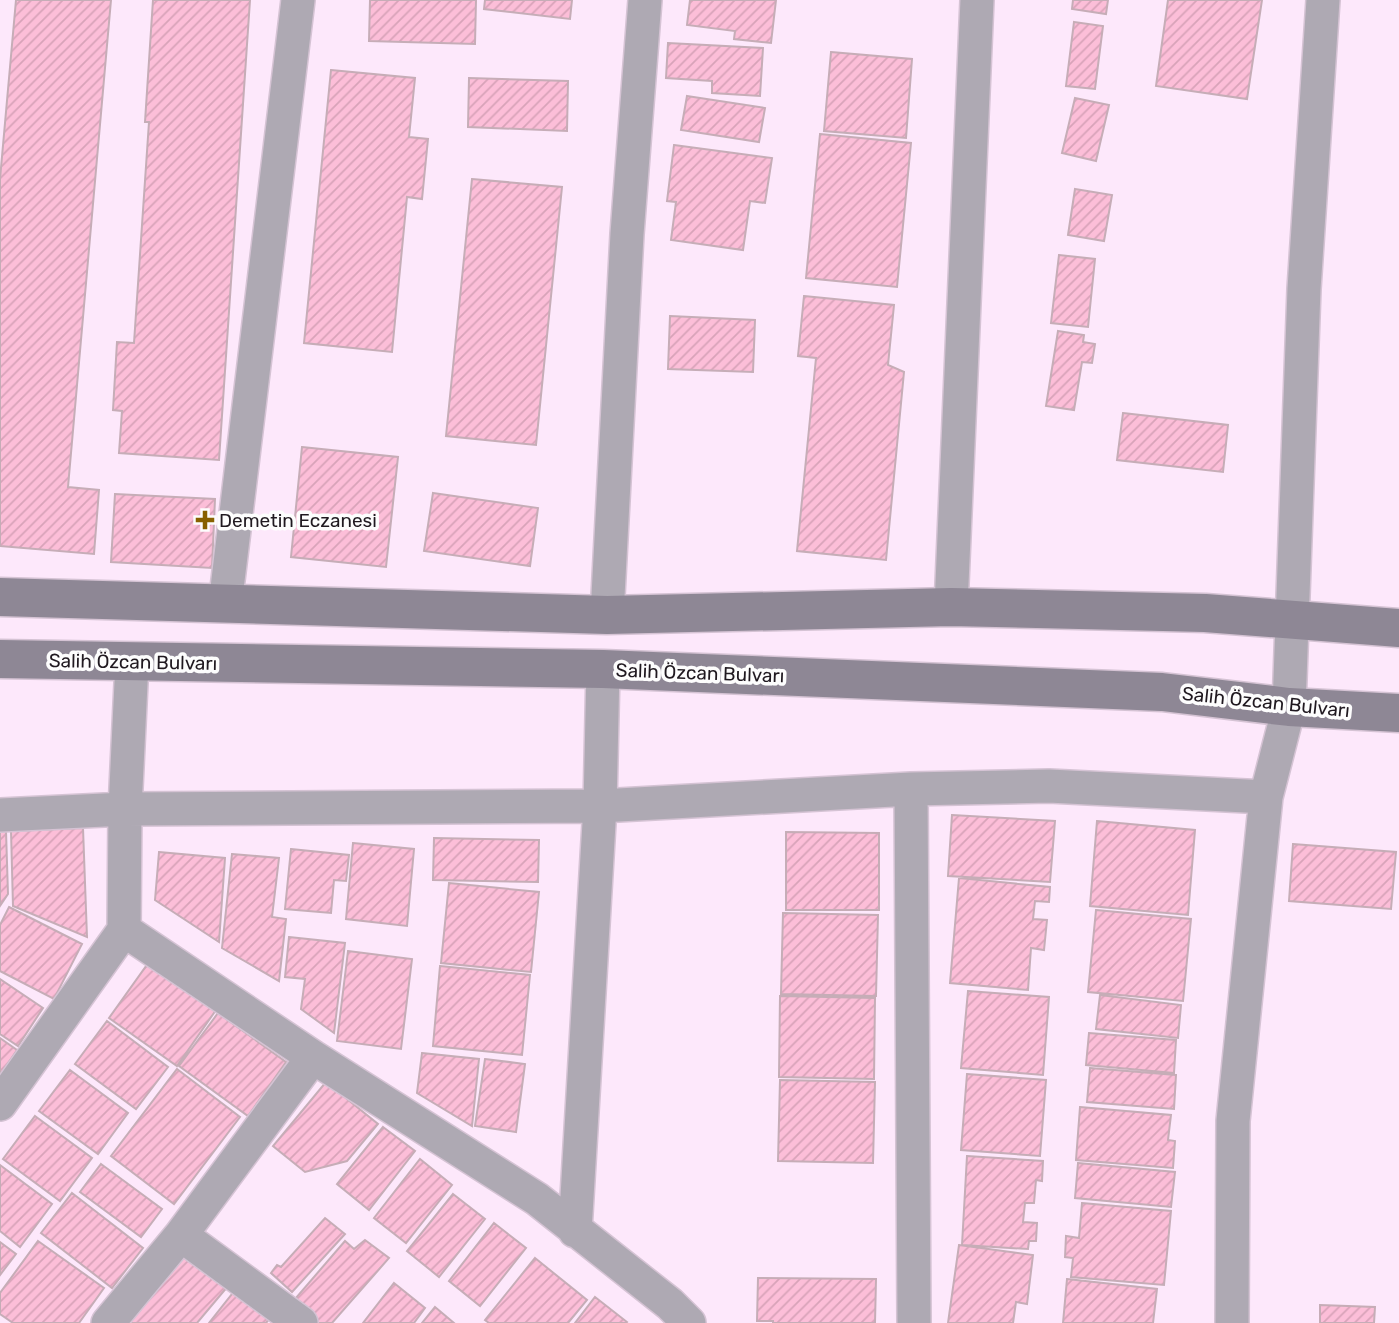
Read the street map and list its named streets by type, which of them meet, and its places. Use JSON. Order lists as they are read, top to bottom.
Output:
{
  "streets": {
    "main road": ["Salih Özcan Bulvarı"]
  },
  "places": {
    "health": ["Demetin Eczanesi"]
  }
}
